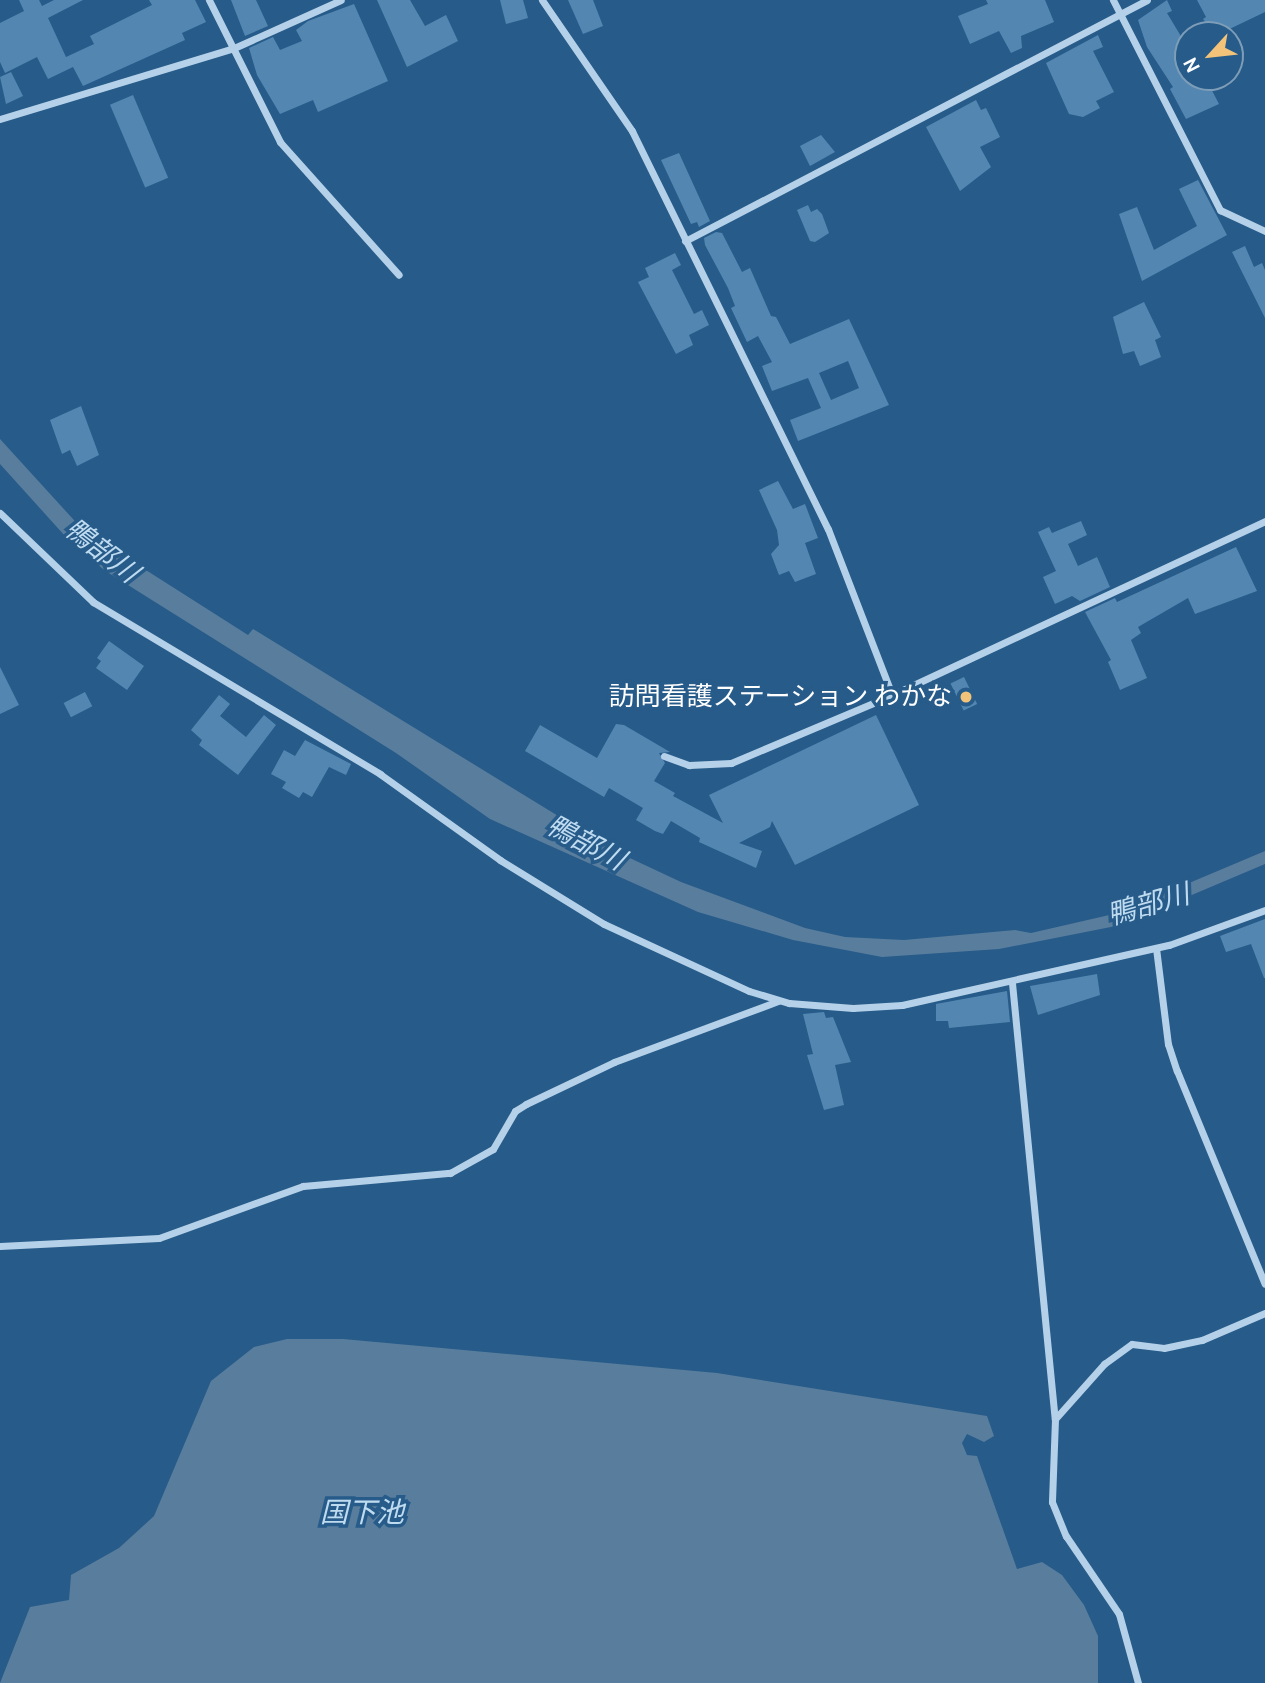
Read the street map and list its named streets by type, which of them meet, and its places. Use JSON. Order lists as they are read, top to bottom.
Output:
{
  "water": ["鴨部川", "国下池"],
  "places": ["訪問看護ステーション わかな"],
  "north": "bottom left"
}
